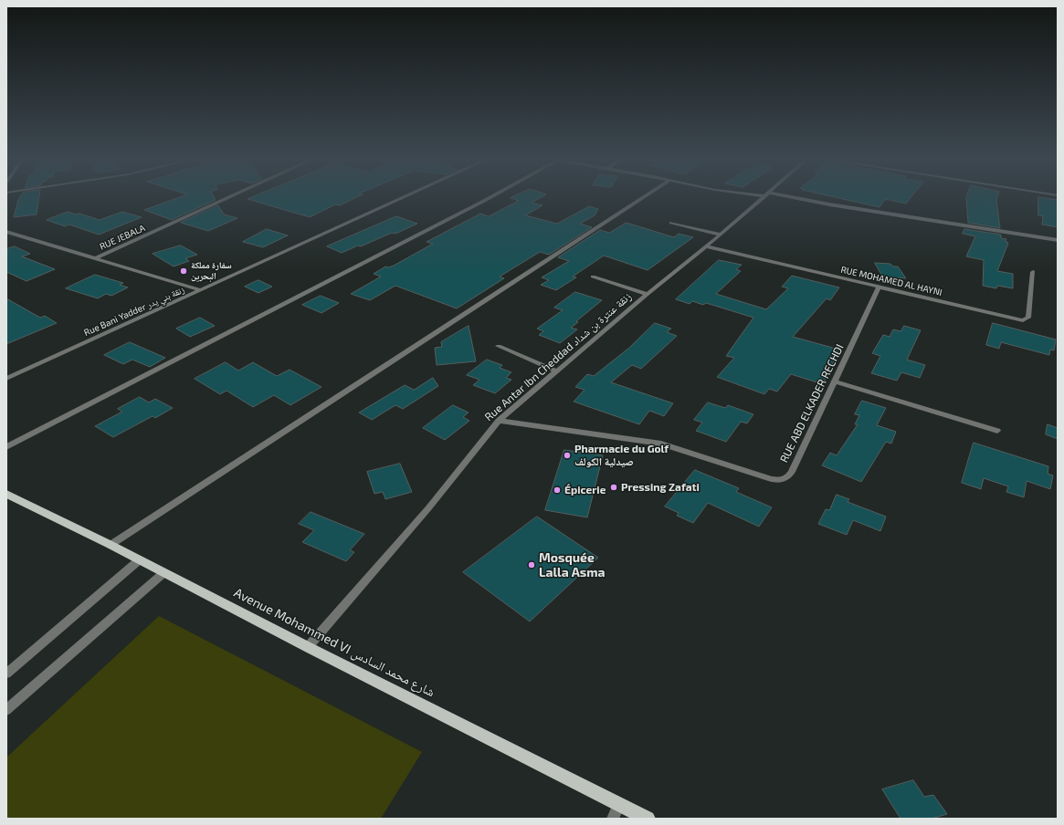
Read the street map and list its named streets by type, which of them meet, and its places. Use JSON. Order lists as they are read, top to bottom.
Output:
{
  "streets": {
    "main road": ["Avenue Mohammed VI شارع محمد السادس"],
    "street": [
      "RUE JEBALA",
      "RUE MOHAMED AL HAYNI",
      "Rue Bani Yadder زنقة بني يدر",
      "Rue Antar Ibn Cheddad زنقة عنترة بن شداد",
      "RUE ABD ELKADER RECHDI"
    ]
  },
  "crossings": [
    ["RUE MOHAMED AL HAYNI", "Rue Antar Ibn Cheddad زنقة عنترة بن شداد"],
    ["RUE MOHAMED AL HAYNI", "RUE ABD ELKADER RECHDI"],
    ["Rue Antar Ibn Cheddad زنقة عنترة بن شداد", "RUE ABD ELKADER RECHDI"],
    ["Rue Antar Ibn Cheddad زنقة عنترة بن شداد", "Avenue Mohammed VI شارع محمد السادس"]
  ],
  "places": [
    "سفارة مملكة البحرين",
    "Pharmacie du Golf صيدلية الكولف",
    "Pressing Zafati",
    "Épicerie",
    "Mosquée Lalla Asma"
  ]
}
